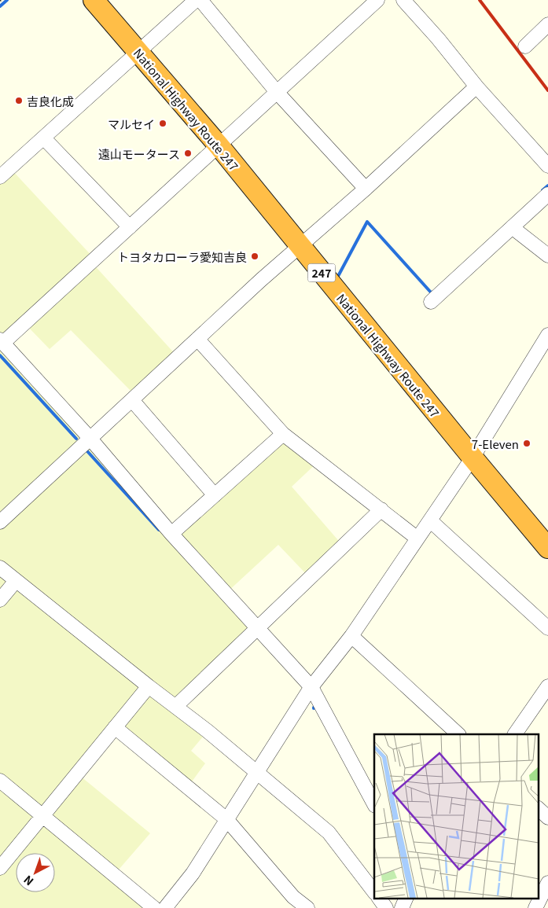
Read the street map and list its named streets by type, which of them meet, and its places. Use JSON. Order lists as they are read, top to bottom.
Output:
{
  "streets": {
    "highway": ["National Highway Route 247", "247"]
  },
  "places": [
    "吉良化成",
    "マルセイ",
    "遠山モータース",
    "トヨタカローラ愛知吉良",
    "7-Eleven"
  ],
  "north": "bottom left"
}
